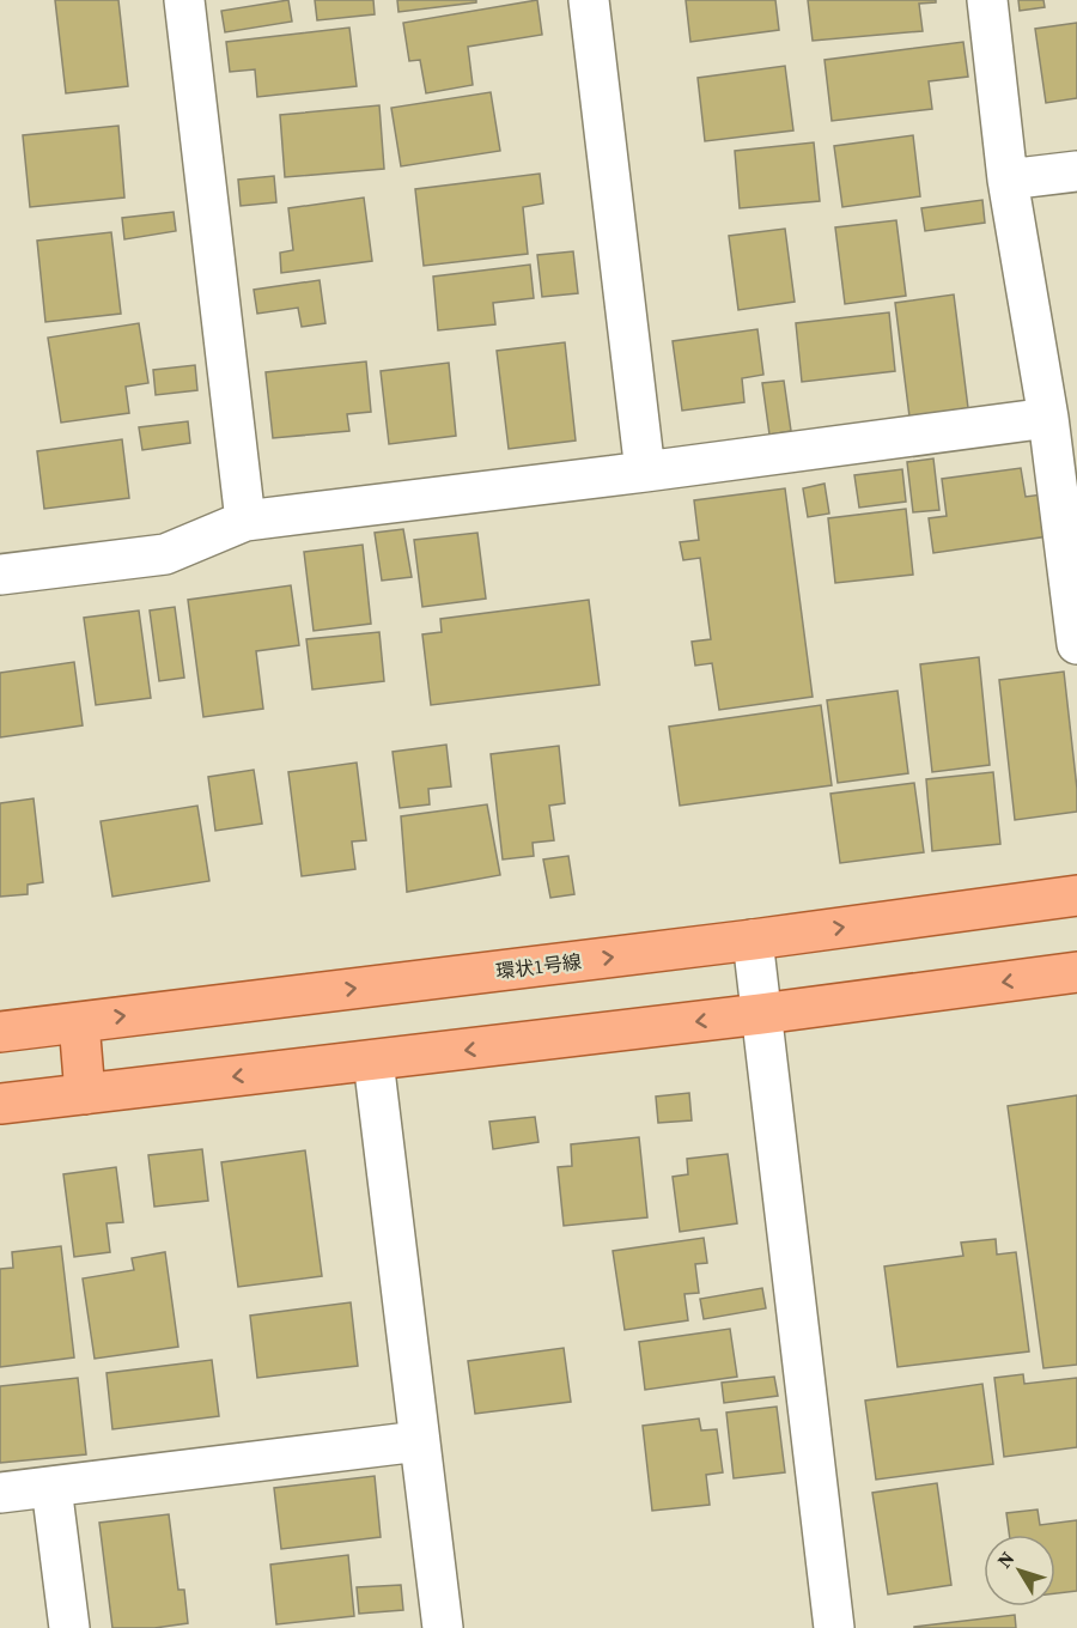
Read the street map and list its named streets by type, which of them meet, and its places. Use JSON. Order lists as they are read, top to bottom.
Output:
{
  "streets": {
    "main road": ["環状1号線"]
  },
  "north": "top left"
}
